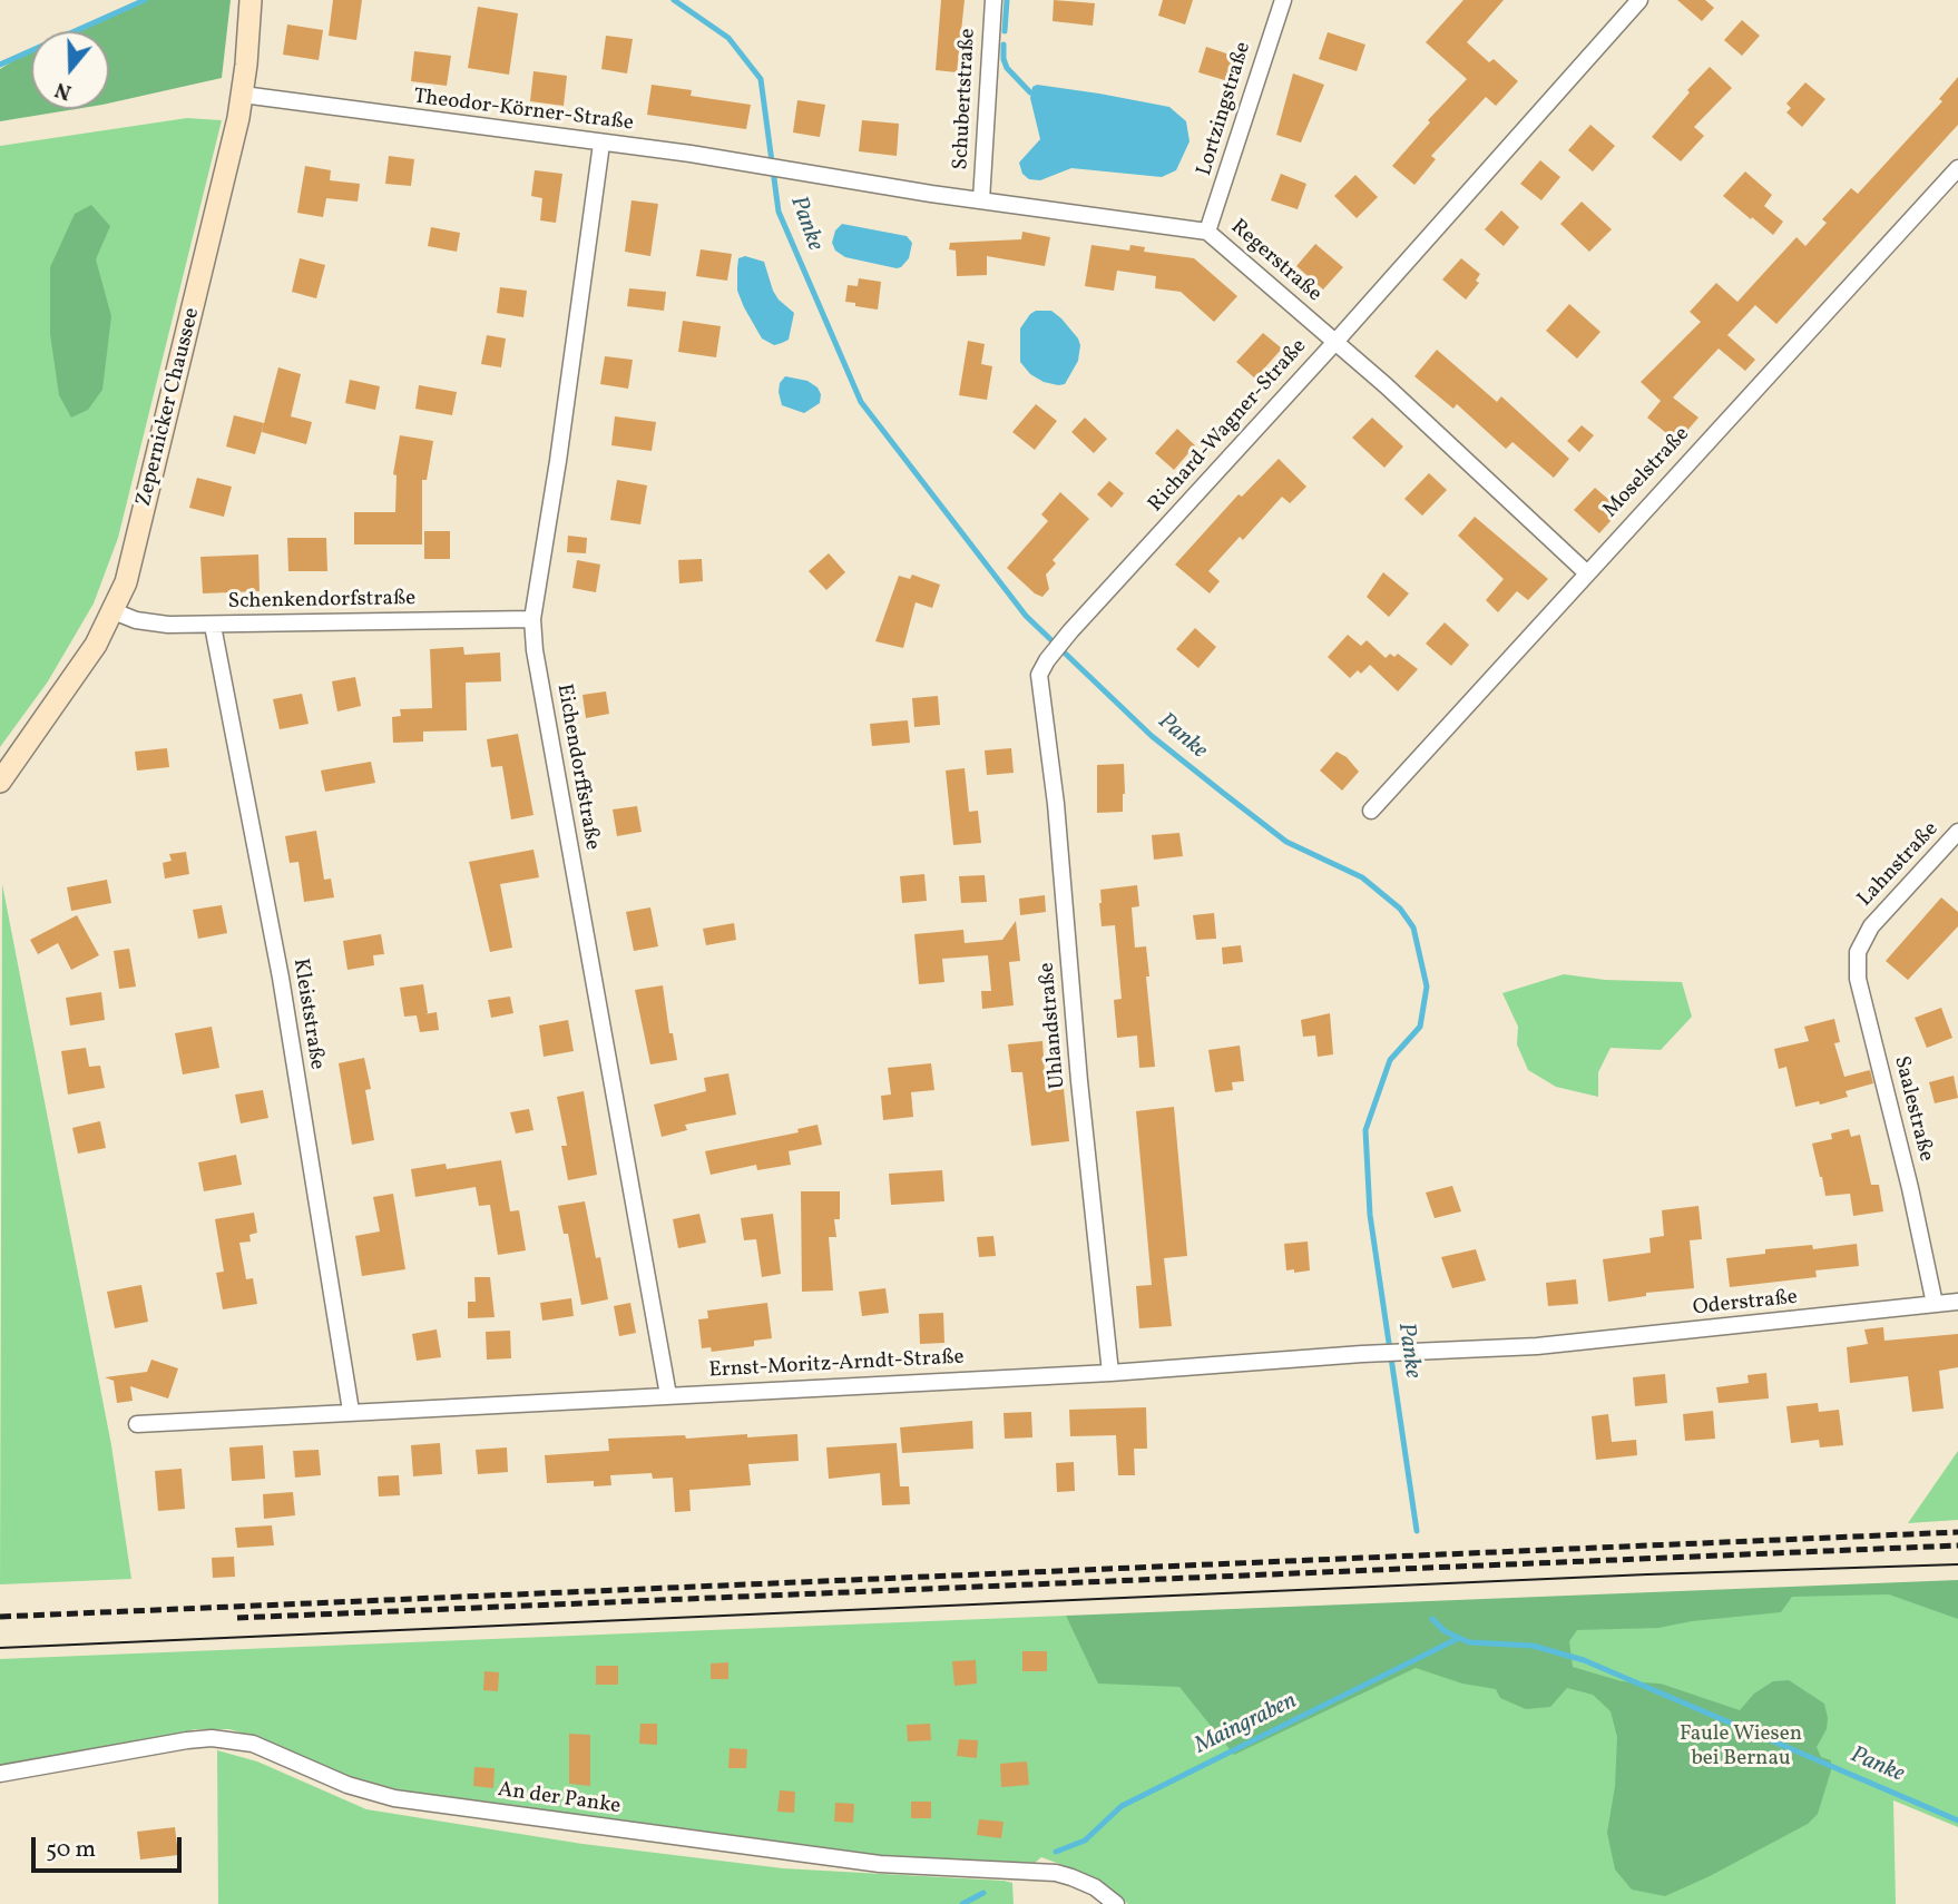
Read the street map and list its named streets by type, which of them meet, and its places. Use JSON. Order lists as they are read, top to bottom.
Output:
{
  "streets": {
    "main road": ["Zepernicker Chaussee"],
    "street": [
      "Schubertstraße",
      "Lortzingstraße",
      "Theodor-Körner-Straße",
      "Regerstraße",
      "Richard-Wagner-Straße",
      "Moselstraße",
      "Schenkendorfstraße",
      "Eichendorffstraße",
      "Lahnstraße",
      "Kleiststraße",
      "Uhlandstraße",
      "Saalestraße",
      "Oderstraße",
      "Ernst-Moritz-Arndt-Straße",
      "An der Panke"
    ]
  },
  "crossings": [
    ["Schubertstraße", "Regerstraße"],
    ["Lortzingstraße", "Regerstraße"],
    ["Theodor-Körner-Straße", "Regerstraße"],
    ["Theodor-Körner-Straße", "Zepernicker Chaussee"],
    ["Theodor-Körner-Straße", "Eichendorffstraße"],
    ["Regerstraße", "Richard-Wagner-Straße"],
    ["Regerstraße", "Moselstraße"],
    ["Zepernicker Chaussee", "Schenkendorfstraße"],
    ["Richard-Wagner-Straße", "Uhlandstraße"],
    ["Schenkendorfstraße", "Eichendorffstraße"],
    ["Schenkendorfstraße", "Kleiststraße"],
    ["Eichendorffstraße", "Ernst-Moritz-Arndt-Straße"],
    ["Lahnstraße", "Saalestraße"],
    ["Kleiststraße", "Ernst-Moritz-Arndt-Straße"],
    ["Uhlandstraße", "Ernst-Moritz-Arndt-Straße"],
    ["Saalestraße", "Oderstraße"],
    ["Oderstraße", "Ernst-Moritz-Arndt-Straße"]
  ],
  "water": ["Panke", "Maingraben"],
  "parks": ["Faule Wiesen bei Bernau"],
  "scale_bar": "50 m",
  "north": "bottom"
}
